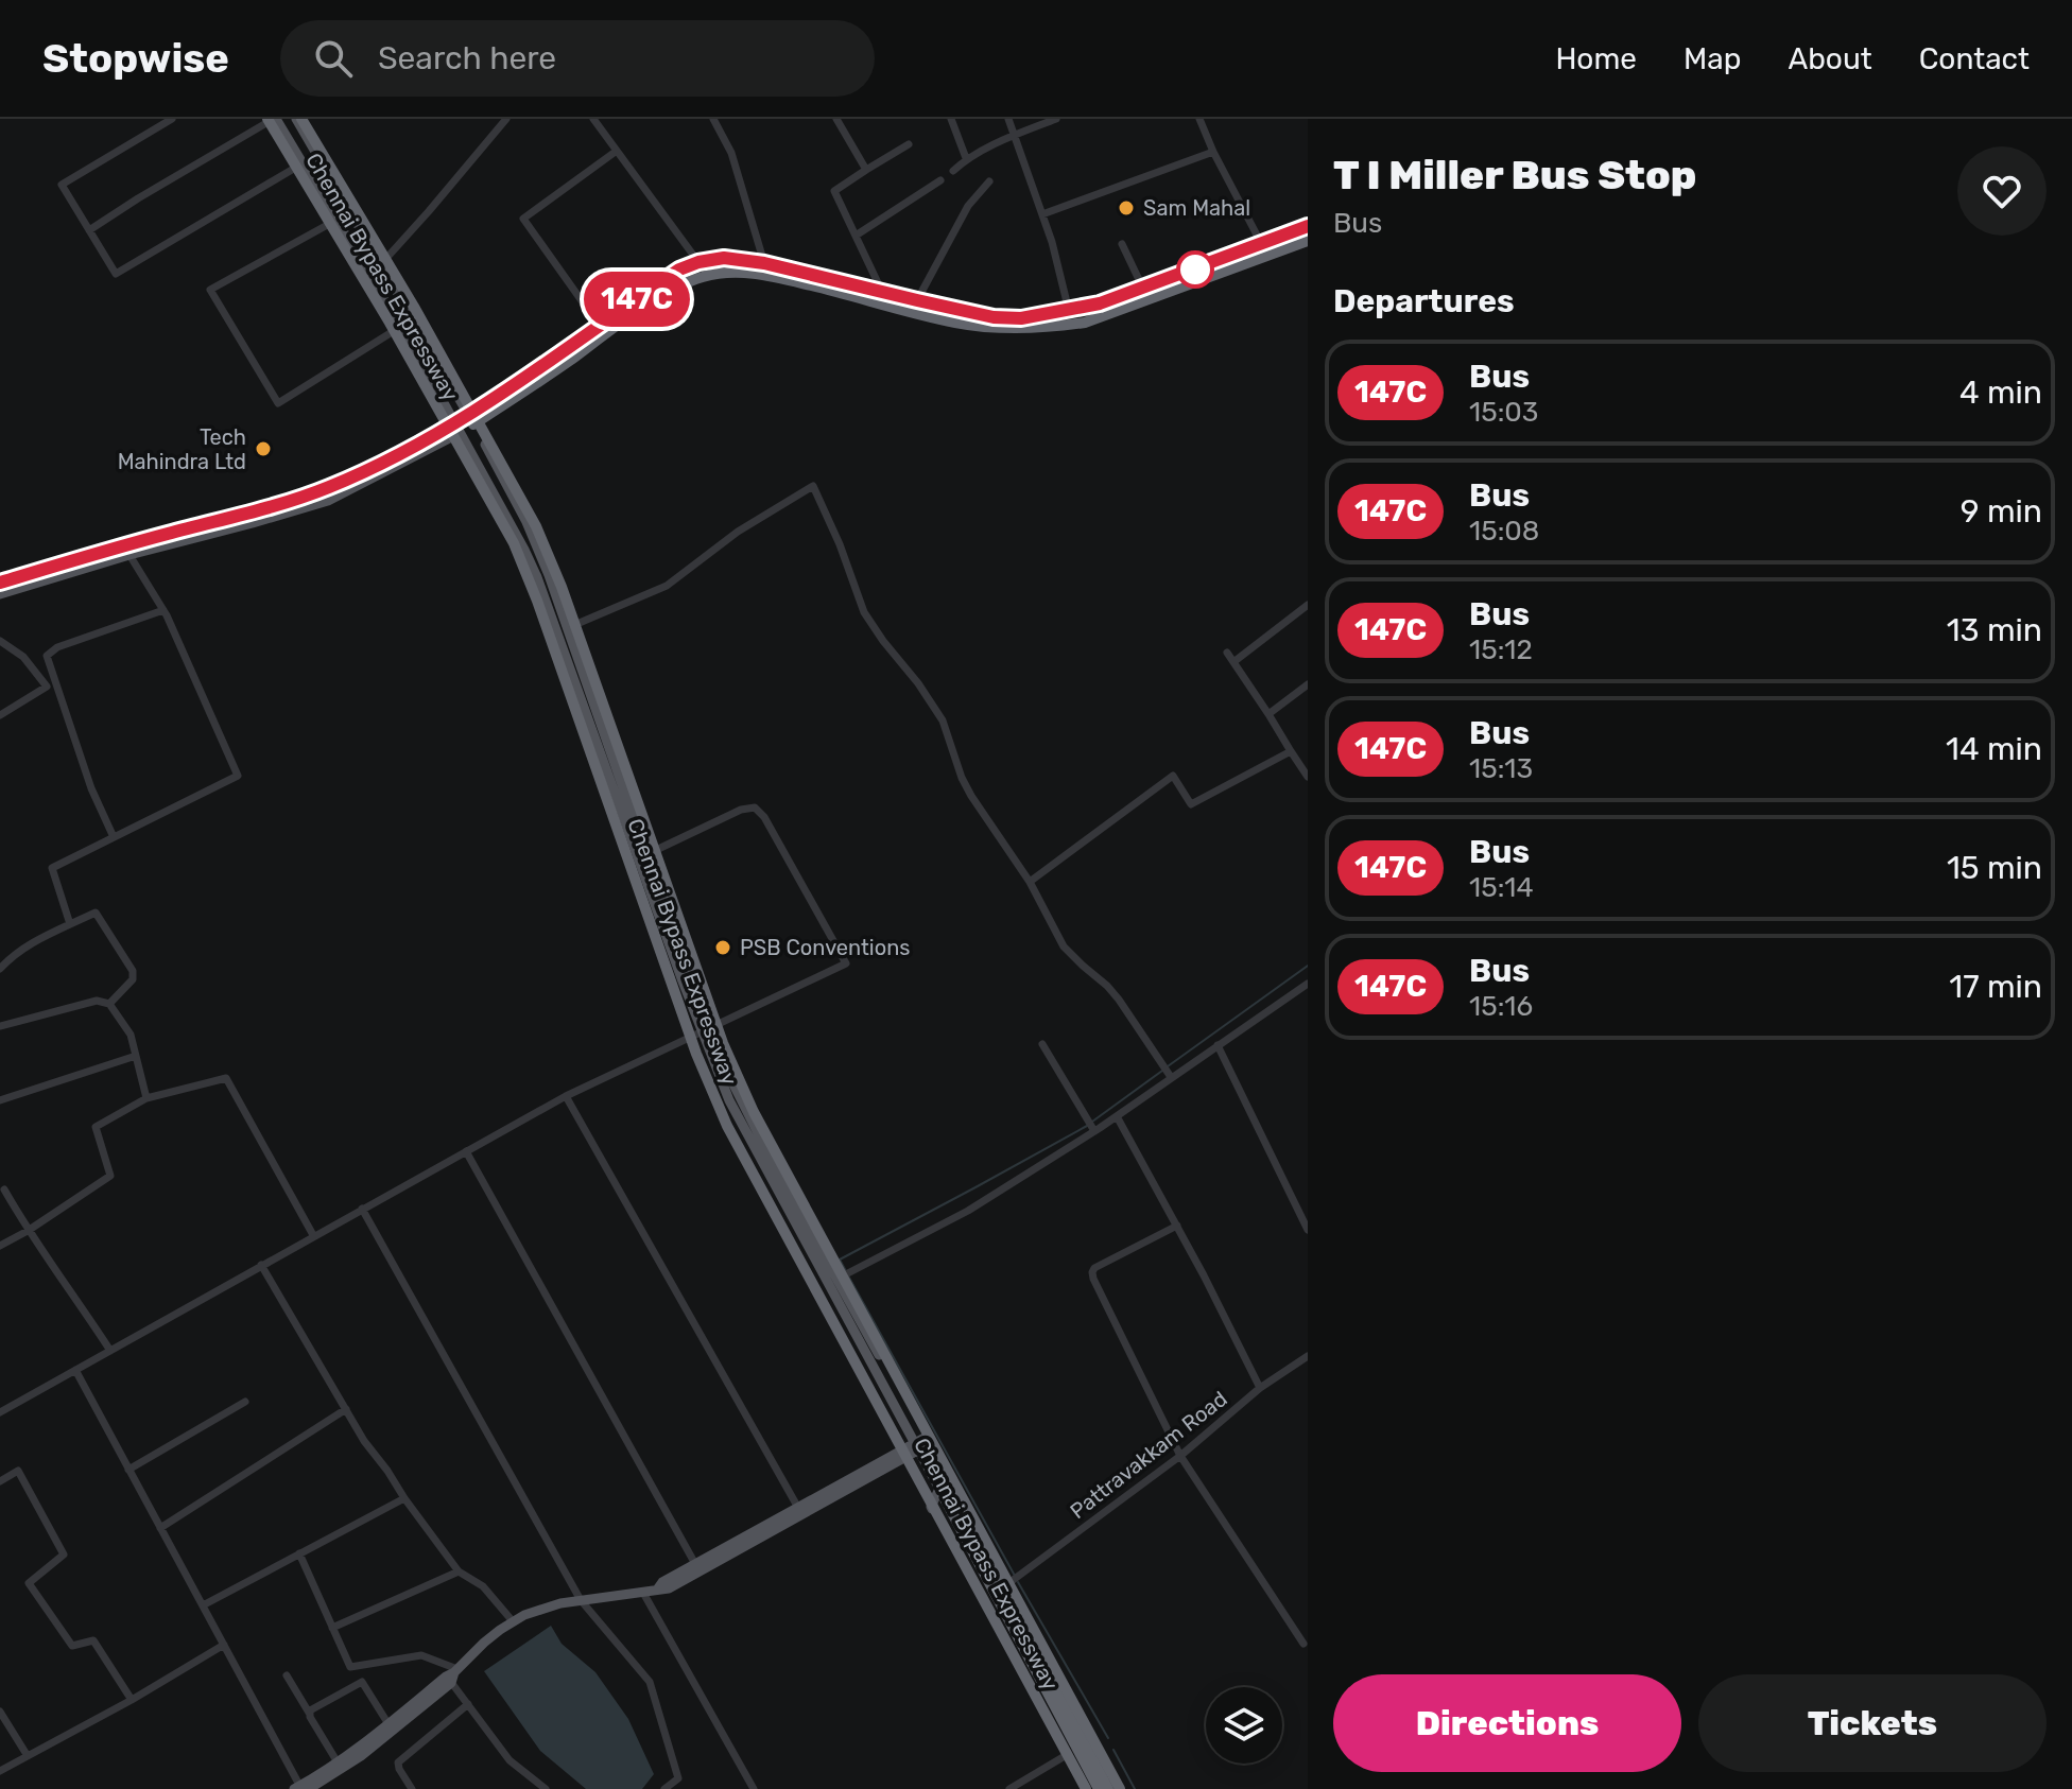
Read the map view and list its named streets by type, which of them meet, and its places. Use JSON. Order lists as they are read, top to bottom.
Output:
{
  "streets": {
    "highway": ["Chennai Bypass Expressway"],
    "street": ["Pattravakkam Road"]
  },
  "places": ["Sam Mahal", "Tech Mahindra Ltd", "PSB Conventions"],
  "lines": ["bus line 147C"],
  "page": {
    "header": "Stopwise",
    "search": "Search here",
    "nav": [
      "Home",
      "Map",
      "About",
      "Contact"
    ],
    "on_map": "147C",
    "heading": [
      ["T I Miller Bus Stop", "Bus"],
      "Departures"
    ],
    "list": [
      {
        "mark": "147C",
        "name": "Bus",
        "note": "15:03",
        "value": "4 min"
      },
      {
        "mark": "147C",
        "name": "Bus",
        "note": "15:08",
        "value": "9 min"
      },
      {
        "mark": "147C",
        "name": "Bus",
        "note": "15:12",
        "value": "13 min"
      },
      {
        "mark": "147C",
        "name": "Bus",
        "note": "15:13",
        "value": "14 min"
      },
      {
        "mark": "147C",
        "name": "Bus",
        "note": "15:14",
        "value": "15 min"
      },
      {
        "mark": "147C",
        "name": "Bus",
        "note": "15:16",
        "value": "17 min"
      }
    ],
    "buttons": ["Directions", "Tickets"]
  }
}
